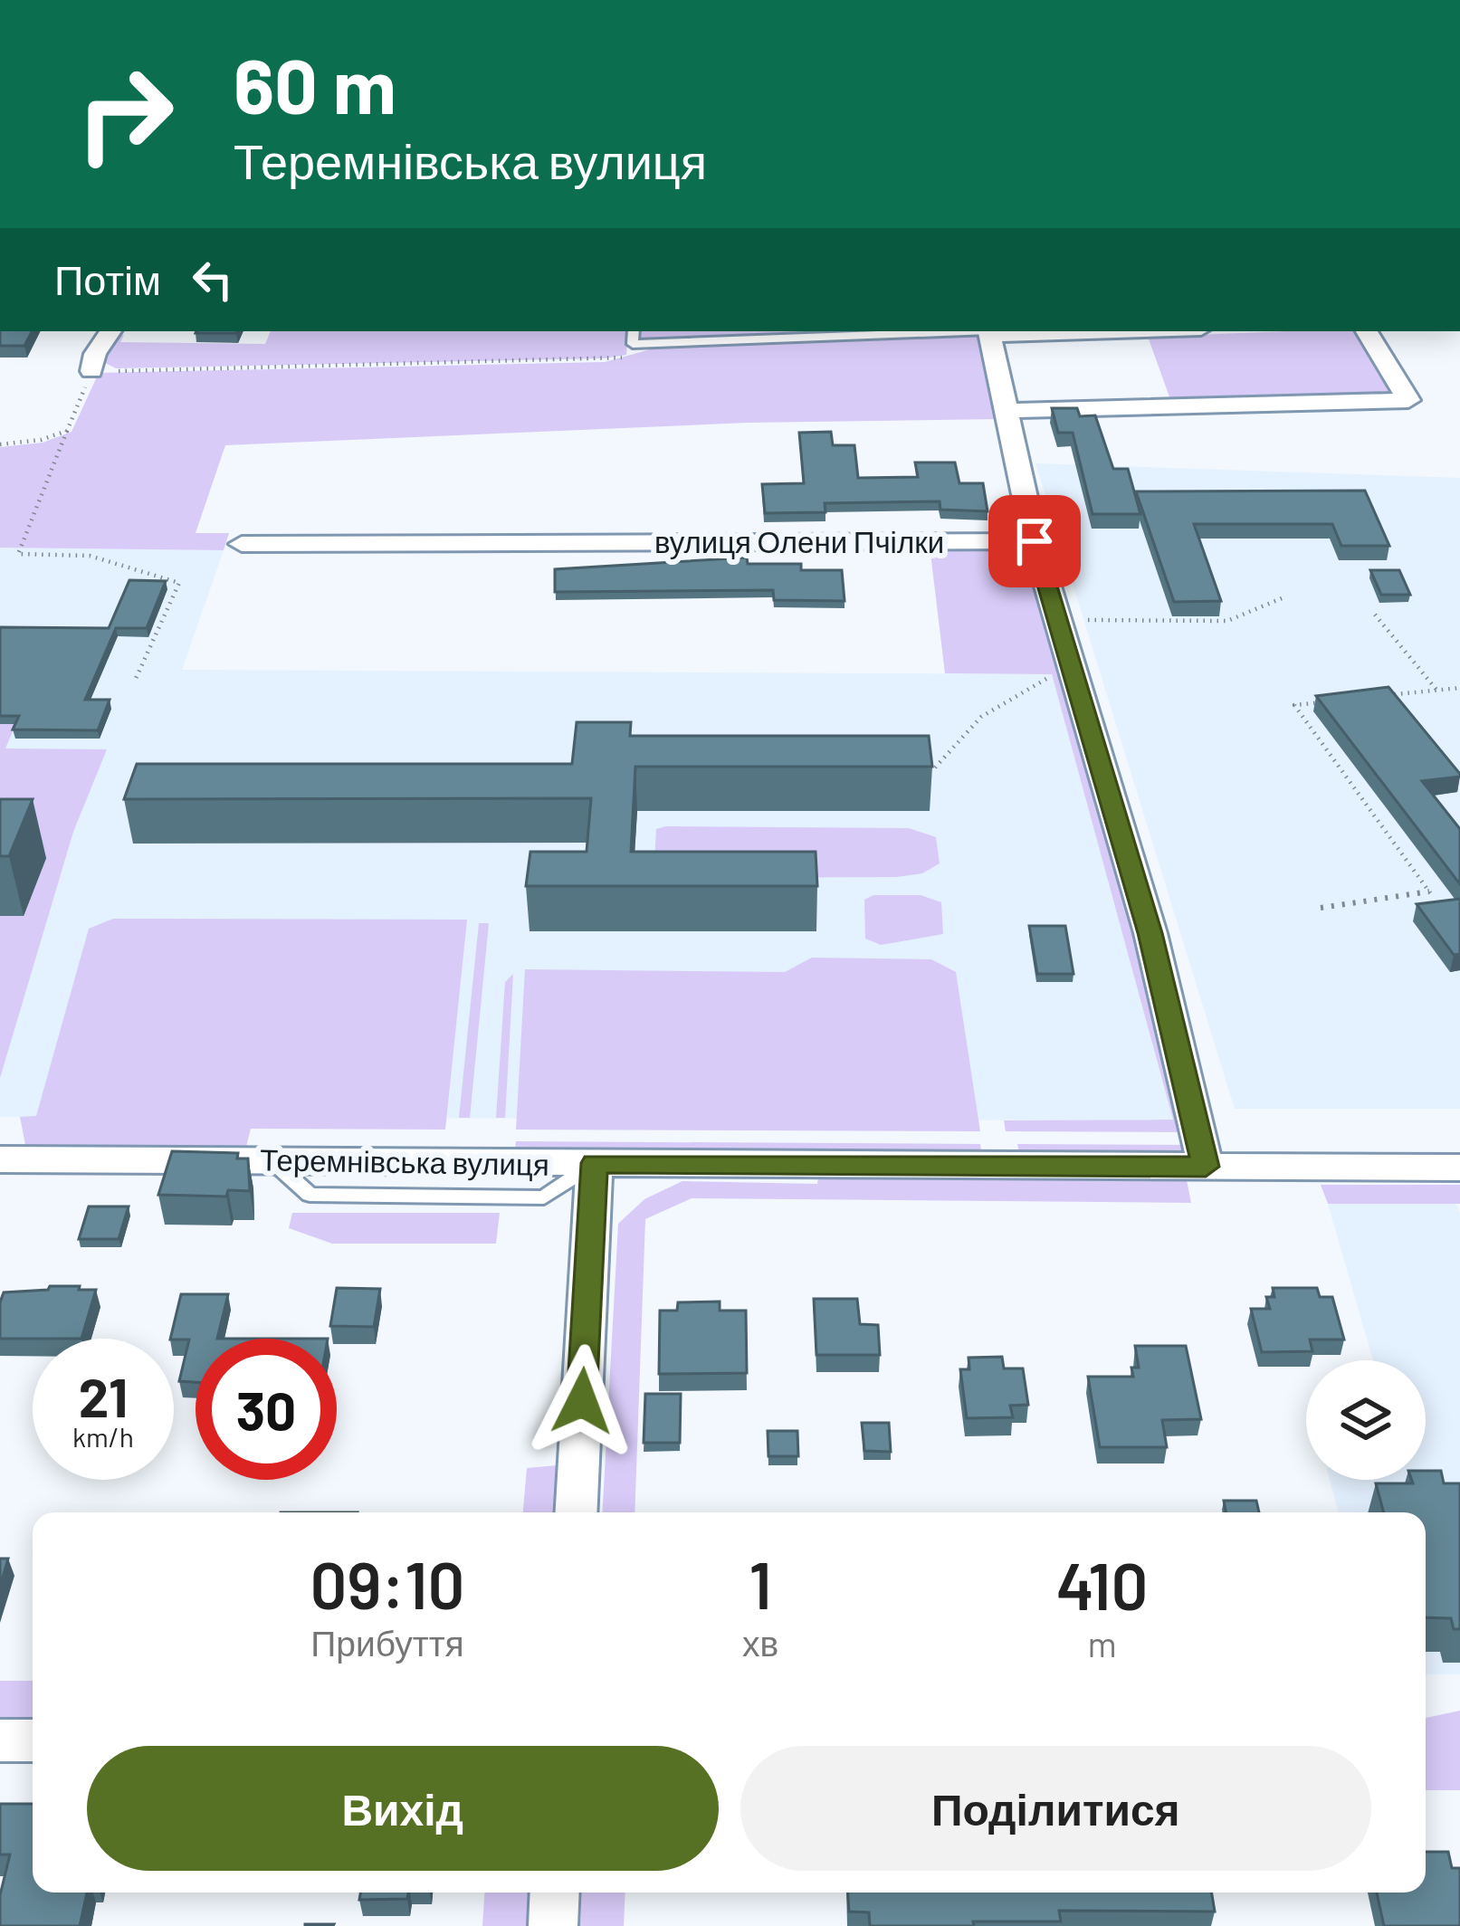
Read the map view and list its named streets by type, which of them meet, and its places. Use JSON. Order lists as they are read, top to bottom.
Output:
{
  "streets": {
    "street": ["вулиця Олени Пчілки", "Теремнівська вулиця"]
  },
  "page": {
    "turn": ["60 m", "Теремнівська вулиця"],
    "then": "Потім",
    "speed": "21 km/h",
    "limit": "30",
    "eta": [
      "09:10",
      "Прибуття",
      "1",
      "хв",
      "410",
      "m"
    ],
    "buttons": ["Вихід", "Поділитися"]
  }
}
